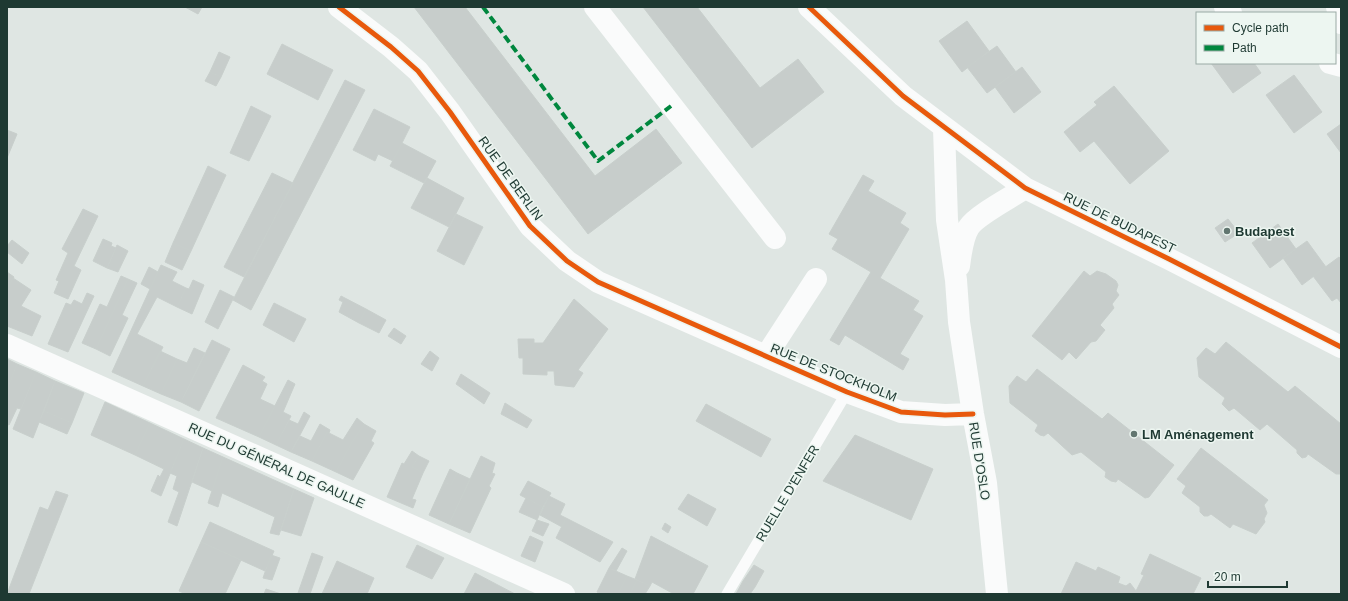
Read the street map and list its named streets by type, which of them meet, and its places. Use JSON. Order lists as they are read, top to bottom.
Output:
{
  "streets": {
    "street": [
      "RUE DE BERLIN",
      "RUE DE BUDAPEST",
      "RUE DE STOCKHOLM",
      "RUE D'OSLO",
      "RUE DU GÉNÉRAL DE GAULLE"
    ],
    "lane": ["RUELLE D'ENFER"]
  },
  "crossings": [
    ["RUE DE BERLIN", "RUE DE STOCKHOLM"],
    ["RUE DE BUDAPEST", "RUE D'OSLO"],
    ["RUE DE STOCKHOLM", "RUE D'OSLO"],
    ["RUE DE STOCKHOLM", "RUELLE D'ENFER"]
  ],
  "places": ["Budapest", "LM Aménagement"],
  "legend": ["Cycle path", "Path"],
  "scale_bar": "20 m"
}
